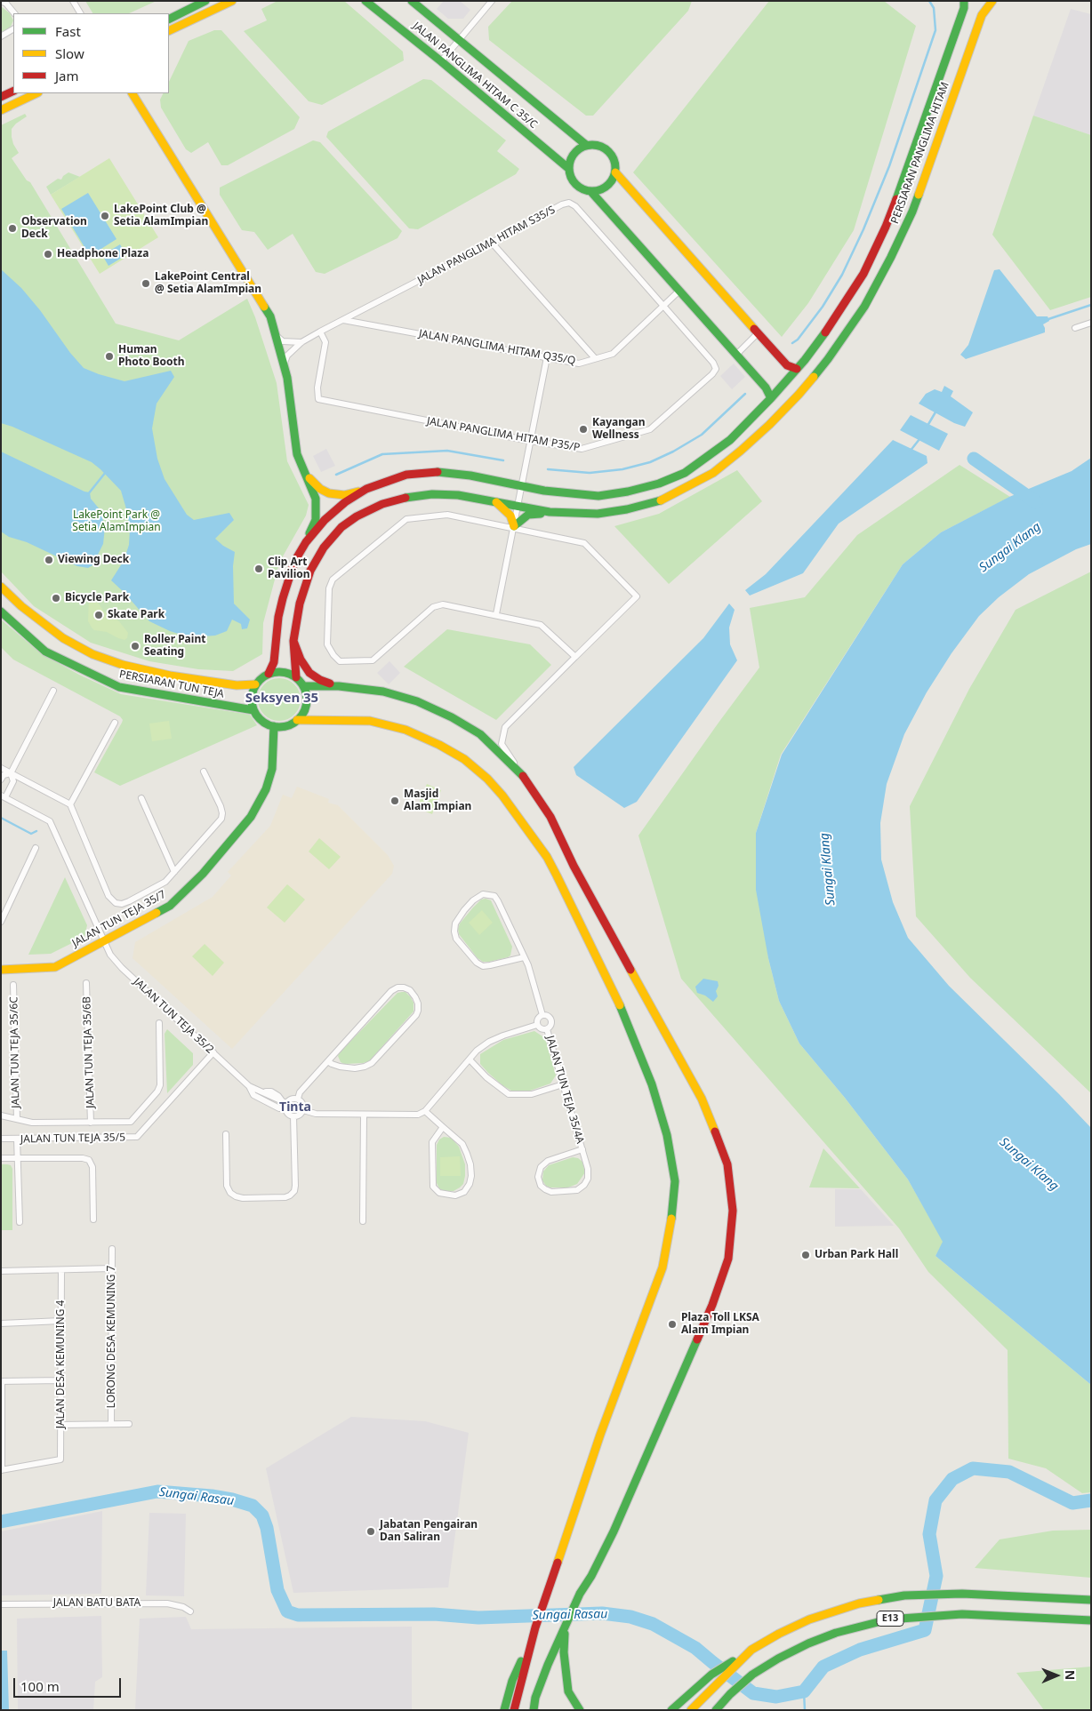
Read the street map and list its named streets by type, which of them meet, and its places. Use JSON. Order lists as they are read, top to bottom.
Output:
{
  "streets": {
    "main road": [
      "JALAN PANGLIMA HITAM C 35/C",
      "PERSIARAN PANGLIMA HITAM",
      "PERSIARAN TUN TEJA",
      "JALAN TUN TEJA 35/7",
      "E13"
    ],
    "street": [
      "JALAN PANGLIMA HITAM S35/S",
      "JALAN PANGLIMA HITAM Q35/Q",
      "JALAN PANGLIMA HITAM P35/P",
      "JALAN TUN TEJA 35/2",
      "JALAN TUN TEJA 35/6C",
      "JALAN TUN TEJA 35/6B",
      "JALAN TUN TEJA 35/4A",
      "JALAN TUN TEJA 35/5",
      "LORONG DESA KEMUNING 7",
      "JALAN DESA KEMUNING 4",
      "JALAN BATU BATA"
    ]
  },
  "crossings": [
    ["PERSIARAN PANGLIMA HITAM", "PERSIARAN TUN TEJA"],
    ["PERSIARAN PANGLIMA HITAM", "JALAN TUN TEJA 35/7"],
    ["JALAN PANGLIMA HITAM S35/S", "JALAN PANGLIMA HITAM Q35/Q"],
    ["JALAN PANGLIMA HITAM S35/S", "JALAN PANGLIMA HITAM P35/P"],
    ["PERSIARAN TUN TEJA", "JALAN TUN TEJA 35/7"],
    ["JALAN TUN TEJA 35/7", "JALAN TUN TEJA 35/2"],
    ["JALAN TUN TEJA 35/2", "JALAN TUN TEJA 35/5"]
  ],
  "districts": ["Seksyen 35", "Tinta"],
  "water": ["Sungai Klang", "Sungai Rasau"],
  "parks": ["LakePoint Park @ Setia AlamImpian"],
  "places": [
    "LakePoint Club @ Setia AlamImpian",
    "Observation Deck",
    "Headphone Plaza",
    "LakePoint Central @ Setia AlamImpian",
    "Human Photo Booth",
    "Kayangan Wellness",
    "Viewing Deck",
    "Clip Art Pavilion",
    "Bicycle Park",
    "Skate Park",
    "Roller Paint Seating",
    "Masjid Alam Impian",
    "Urban Park Hall",
    "Plaza Toll LKSA Alam Impian",
    "Jabatan Pengairan Dan Saliran"
  ],
  "legend": ["Fast", "Slow", "Jam"],
  "scale_bar": "100 m",
  "north": "right"
}
